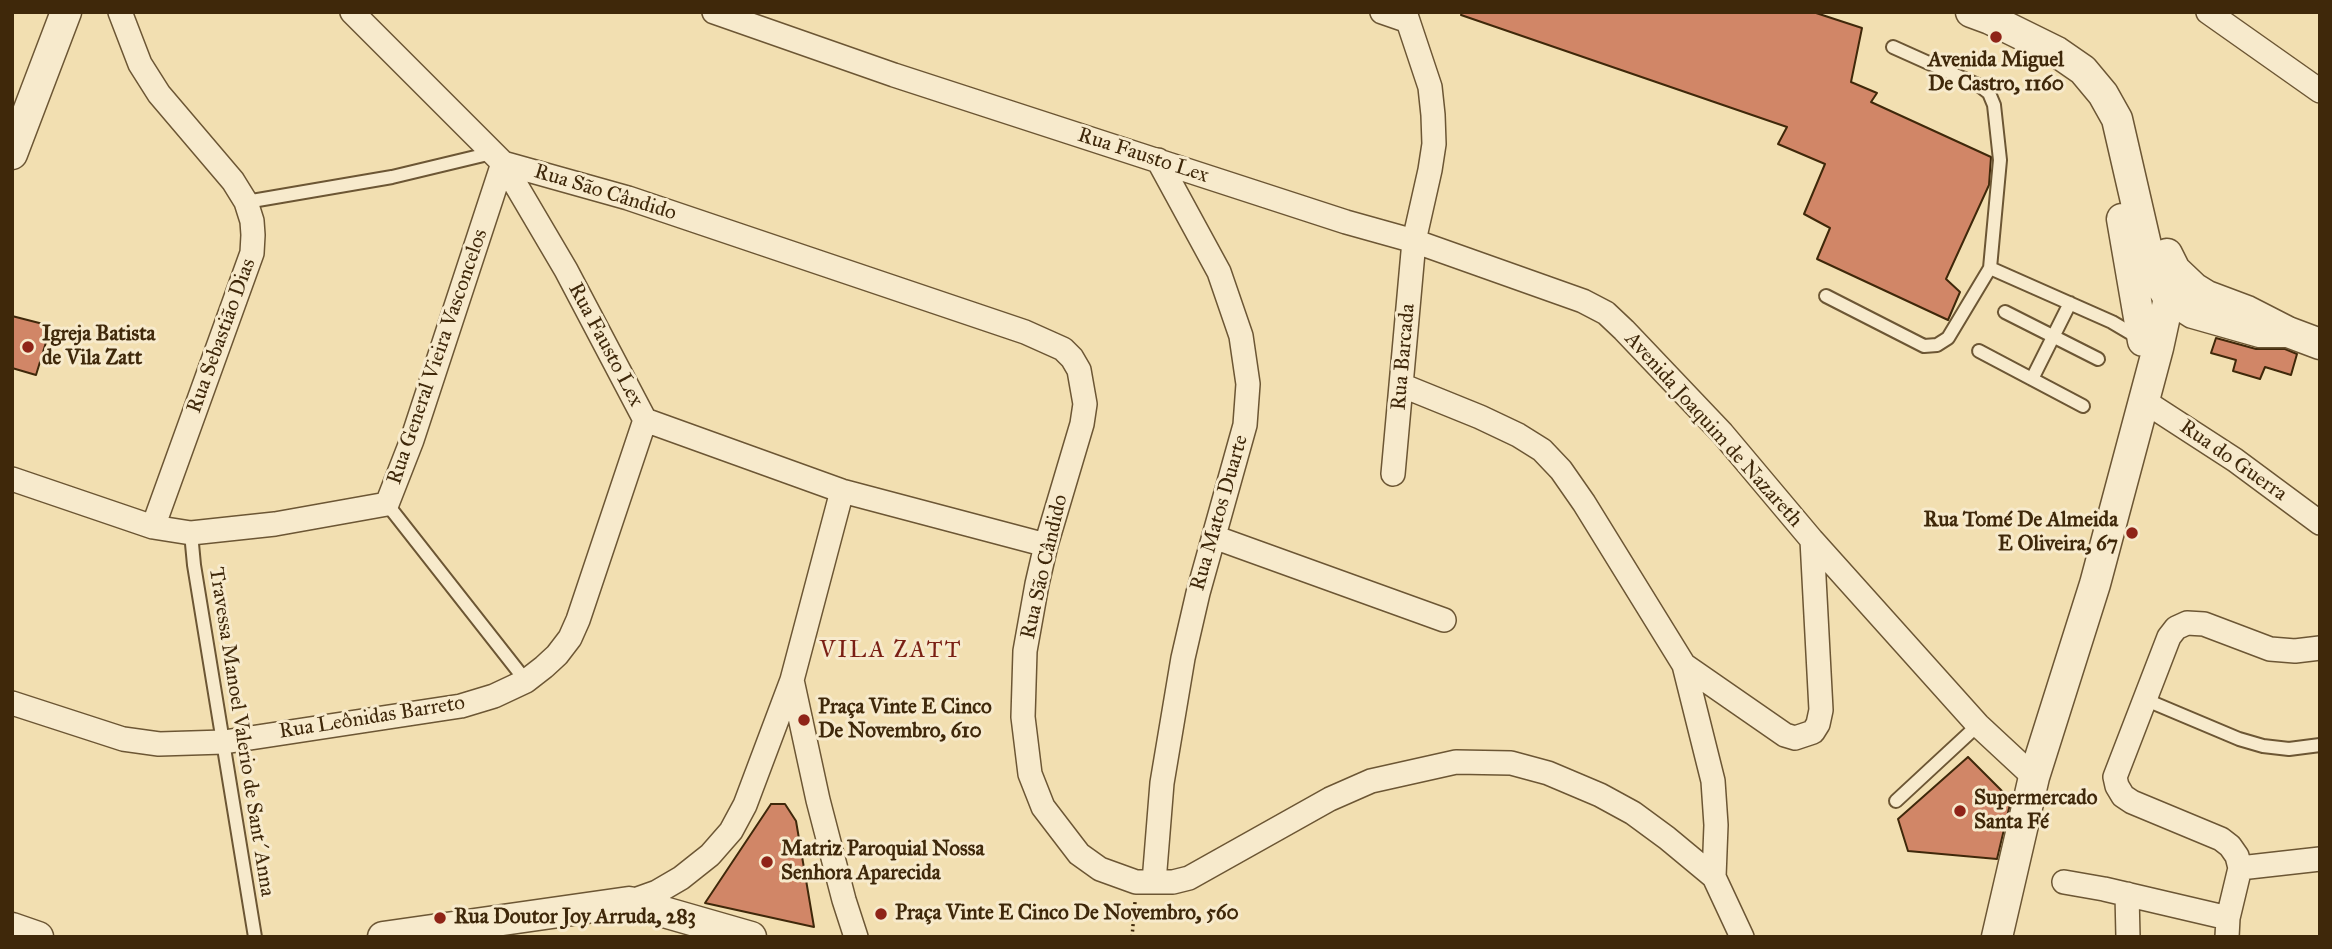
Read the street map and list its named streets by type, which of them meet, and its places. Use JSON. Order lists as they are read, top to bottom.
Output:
{
  "streets": {
    "street": [
      "Rua Fausto Lex",
      "Rua São Cândido",
      "Rua Sebastião Dias",
      "Rua General Vieira Vasconcelos",
      "Rua Barcada",
      "Avenida Joaquim de Nazareth",
      "Rua do Guerra",
      "Rua Matos Duarte",
      "Rua Leônidas Barreto"
    ],
    "lane": ["Travessa Manoel Valerio de Sant´Anna"]
  },
  "crossings": [
    ["Rua Fausto Lex", "Rua São Cândido"],
    ["Rua Fausto Lex", "Rua General Vieira Vasconcelos"],
    ["Rua Fausto Lex", "Rua Barcada"],
    ["Rua Fausto Lex", "Avenida Joaquim de Nazareth"],
    ["Rua Fausto Lex", "Rua Matos Duarte"],
    ["Rua Fausto Lex", "Rua Leônidas Barreto"],
    ["Rua São Cândido", "Rua General Vieira Vasconcelos"],
    ["Rua São Cândido", "Rua Matos Duarte"],
    ["Rua Sebastião Dias", "Rua General Vieira Vasconcelos"],
    ["Rua General Vieira Vasconcelos", "Travessa Manoel Valerio de Sant´Anna"],
    ["Rua Barcada", "Avenida Joaquim de Nazareth"],
    ["Rua Leônidas Barreto", "Travessa Manoel Valerio de Sant´Anna"]
  ],
  "districts": ["VILA ZATT"],
  "places": [
    "Avenida Miguel De Castro, 1160",
    "Igreja Batista de Vila Zatt",
    "Rua Tomé De Almeida E Oliveira, 67",
    "Praça Vinte E Cinco De Novembro, 610",
    "Supermercado Santa Fé",
    "Matriz Paroquial Nossa Senhora Aparecida",
    "Praça Vinte E Cinco De Novembro, 560",
    "Rua Doutor Joy Arruda, 283"
  ]
}
